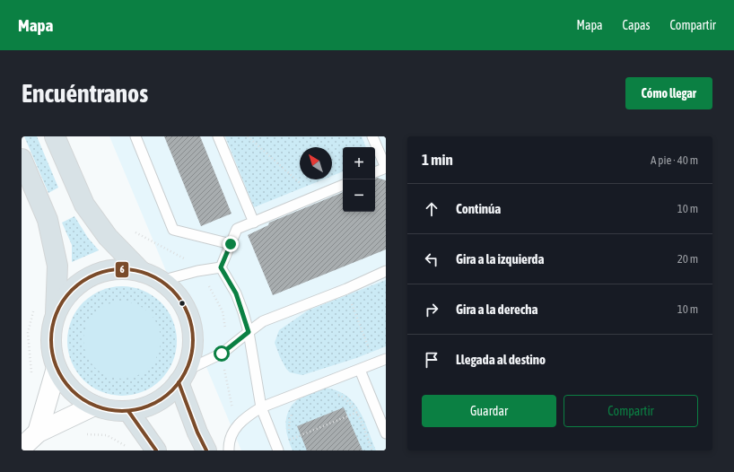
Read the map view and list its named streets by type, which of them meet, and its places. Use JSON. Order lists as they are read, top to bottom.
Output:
{
  "lines": ["transit line 6"],
  "north": "top left",
  "page": {
    "header": "Mapa",
    "nav": ["Mapa", "Capas", "Compartir"],
    "buttons": [
      "Cómo llegar",
      ["Guardar", "Compartir"]
    ],
    "title": "Encuéntranos",
    "heading": ["1 min", "A pie · 40 m"],
    "map_buttons": ["+", "−"],
    "list": [
      ["Continúa", "10 m"],
      ["Gira a la izquierda", "20 m"],
      ["Gira a la derecha", "10 m"],
      "Llegada al destino"
    ]
  }
}
